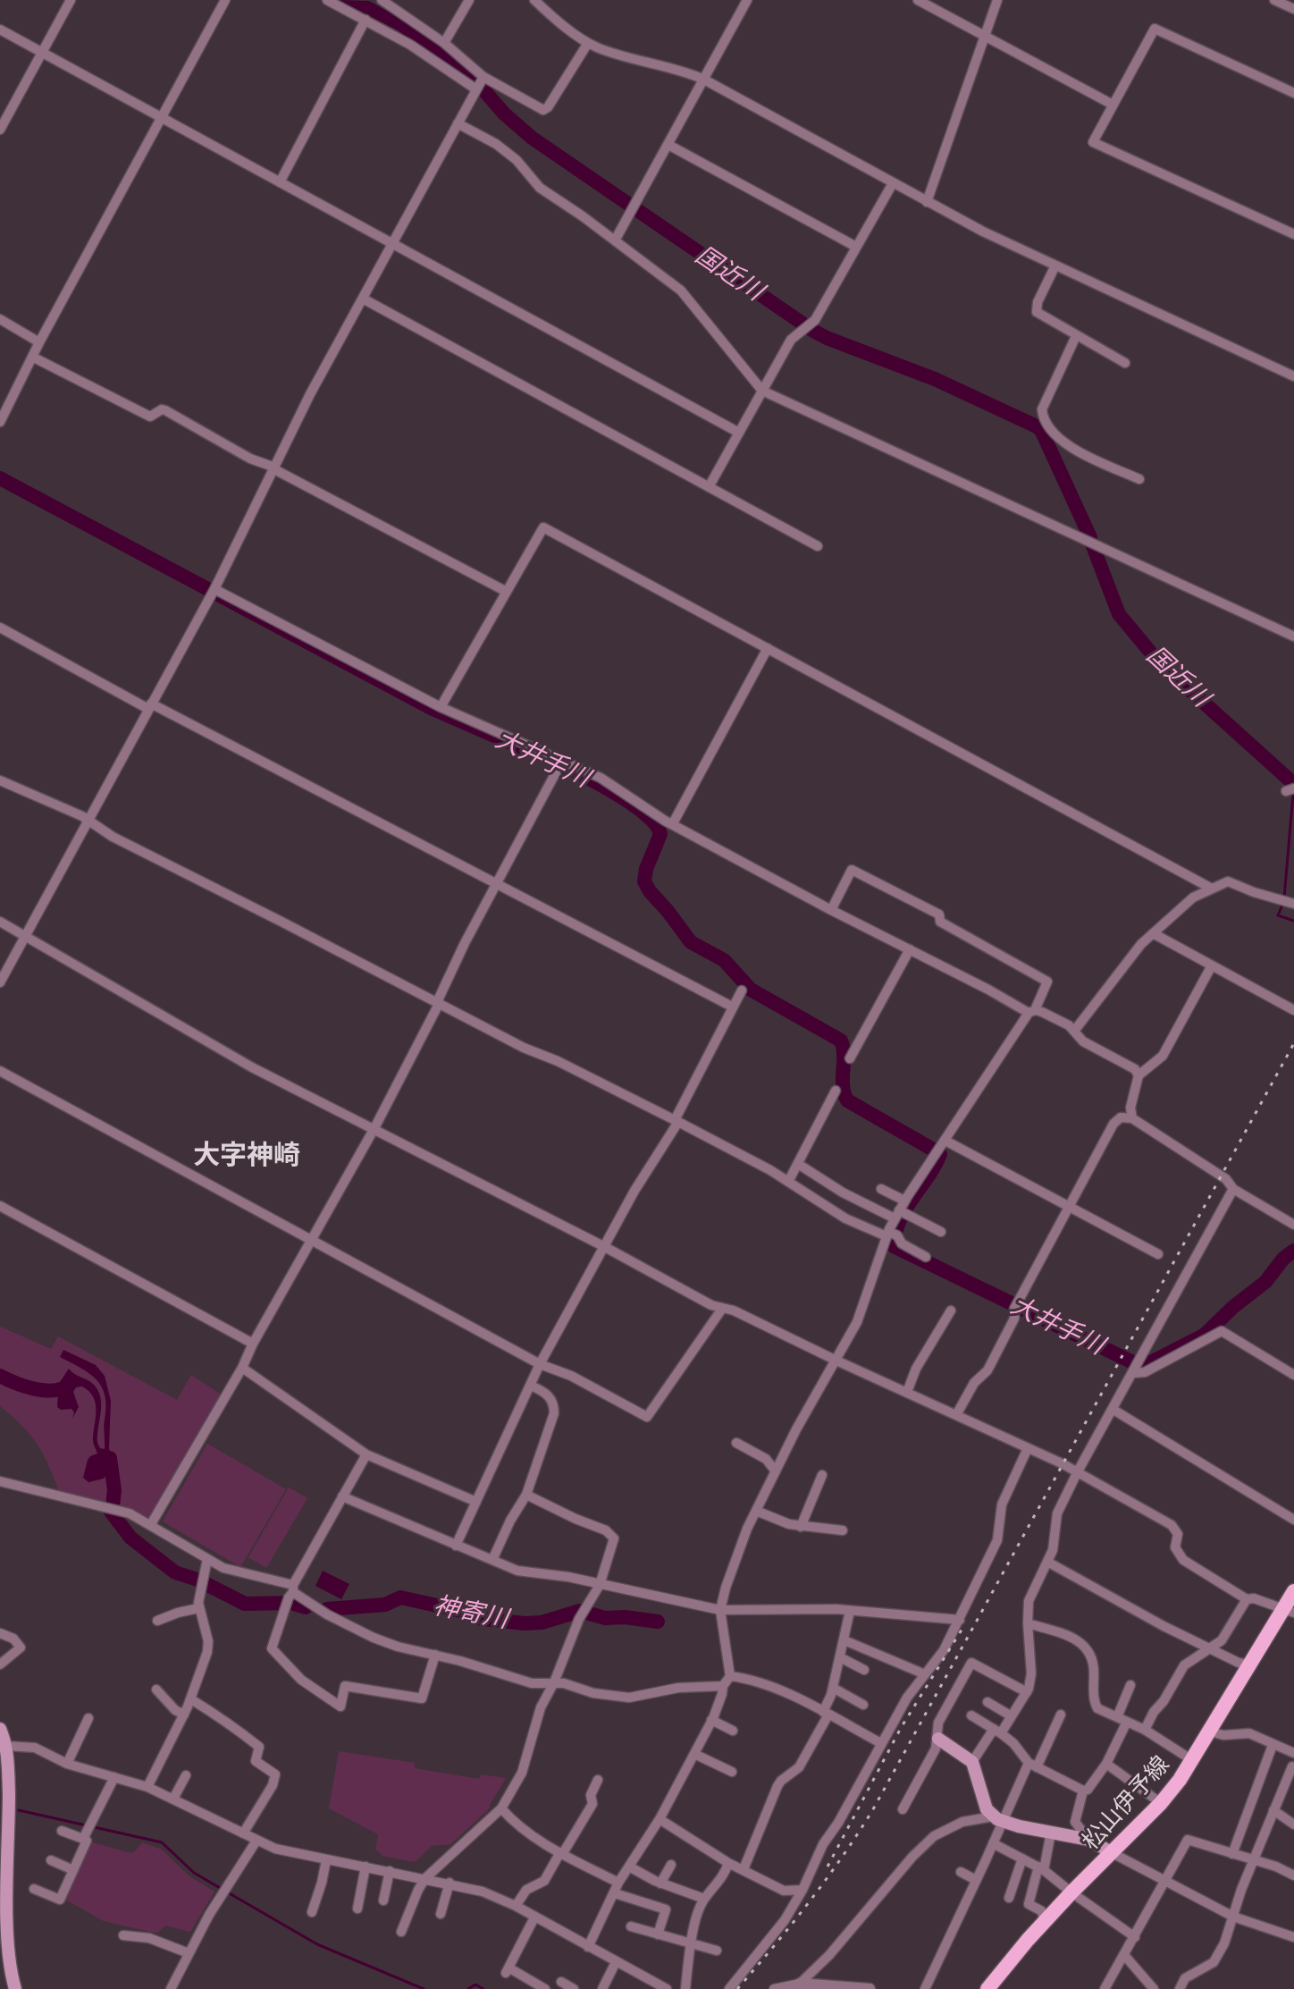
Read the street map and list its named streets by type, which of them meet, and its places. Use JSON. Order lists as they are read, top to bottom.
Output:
{
  "streets": {
    "main road": ["松山伊予線"]
  },
  "districts": ["大字神崎"],
  "water": ["国近川", "大井手川", "神寄川"]
}
